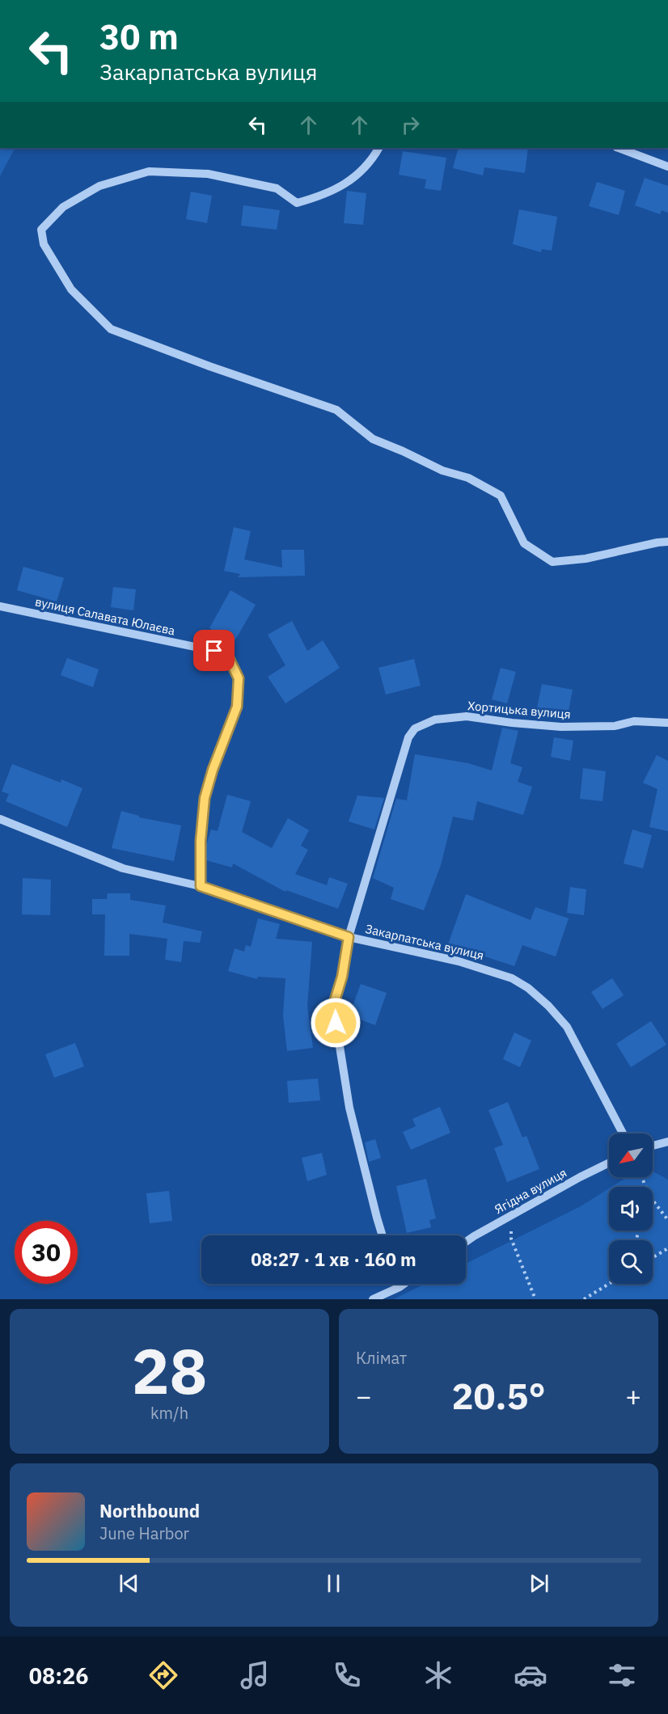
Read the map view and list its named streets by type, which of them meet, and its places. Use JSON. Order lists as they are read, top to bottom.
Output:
{
  "streets": {
    "street": [
      "вулиця Салавата Юлаєва",
      "Хортицька вулиця",
      "Закарпатська вулиця",
      "Ягідна вулиця"
    ]
  },
  "crossings": [
    ["вулиця Салавата Юлаєва", "Закарпатська вулиця"],
    ["Хортицька вулиця", "Закарпатська вулиця"]
  ],
  "north": "bottom left",
  "page": {
    "turn": ["30 m", "Закарпатська вулиця"],
    "limit": "30",
    "trip": "08:27 · 1 хв · 160 m",
    "tile": [
      ["28", "km/h"],
      "Клімат"
    ],
    "heat": ["−", "20.5°", "+"],
    "song": ["Northbound", "June Harbor"],
    "tabs": "08:26"
  }
}
